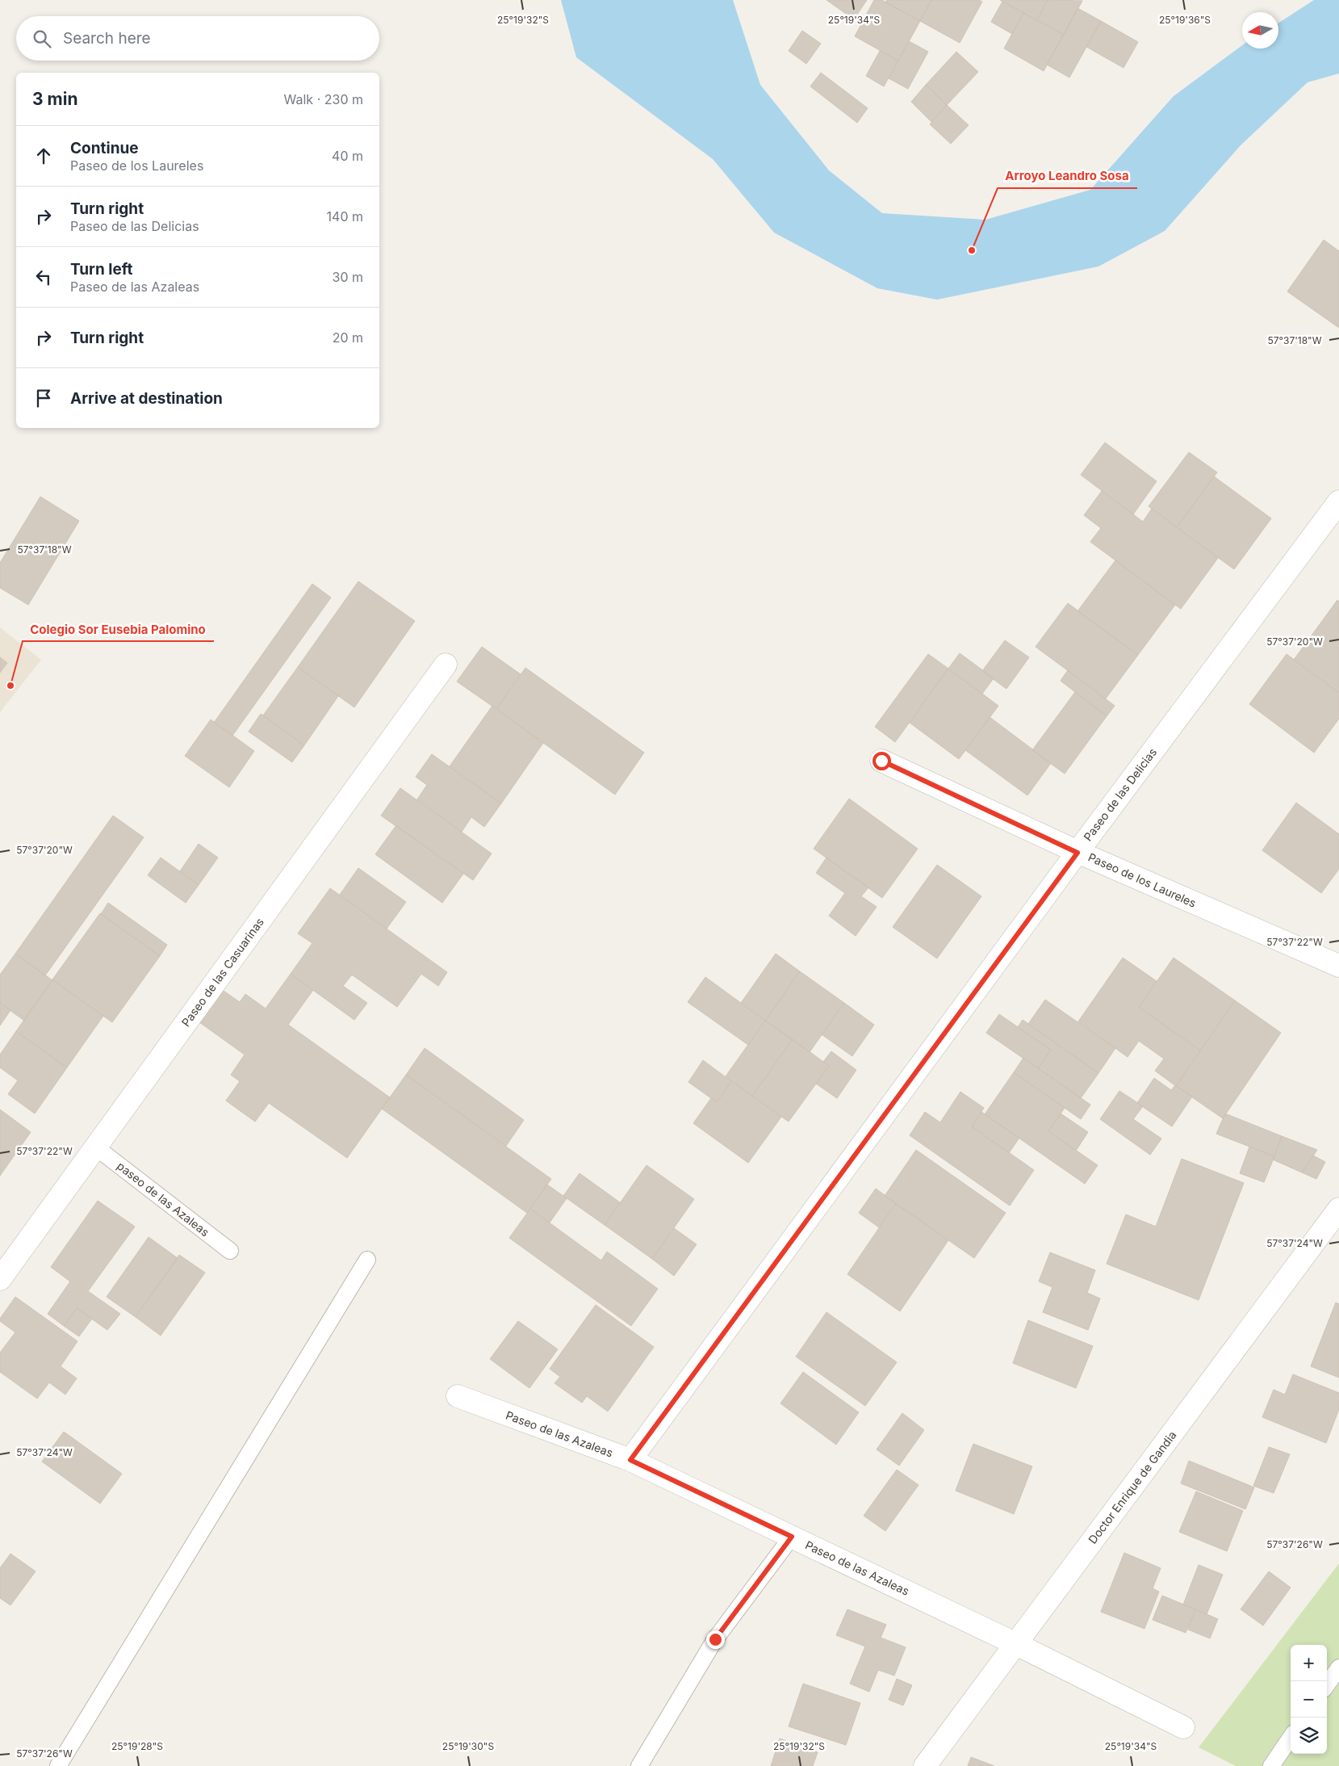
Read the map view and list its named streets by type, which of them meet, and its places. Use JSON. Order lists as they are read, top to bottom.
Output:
{
  "streets": {
    "street": [
      "Paseo de las Delicias",
      "Paseo de los Laureles",
      "Paseo de las Casuarinas",
      "Paseo de las Azaleas",
      "Doctor Enrique de Gandia"
    ],
    "lane": ["paseo de las Azaleas"]
  },
  "crossings": [
    ["Paseo de las Delicias", "Paseo de los Laureles"],
    ["Paseo de las Delicias", "Paseo de las Azaleas"],
    ["Paseo de las Casuarinas", "paseo de las Azaleas"],
    ["Paseo de las Azaleas", "Doctor Enrique de Gandia"]
  ],
  "places": ["Arroyo Leandro Sosa", "Colegio Sor Eusebia Palomino"],
  "north": "left",
  "page": {
    "search": "Search here",
    "heading": ["3 min", "Walk · 230 m"],
    "list": [
      ["Continue", "Paseo de los Laureles", "40 m"],
      ["Turn right", "Paseo de las Delicias", "140 m"],
      ["Turn left", "Paseo de las Azaleas", "30 m"],
      ["Turn right", "20 m"],
      "Arrive at destination"
    ],
    "map_buttons": ["+", "−"]
  },
  "coordinates": [
    "25°19'36\"S",
    "25°19'32\"S",
    "25°19'34\"S",
    "57°37'18\"W",
    "57°37'20\"W",
    "57°37'22\"W",
    "57°37'24\"W",
    "57°37'26\"W",
    "25°19'28\"S",
    "25°19'30\"S"
  ]
}
